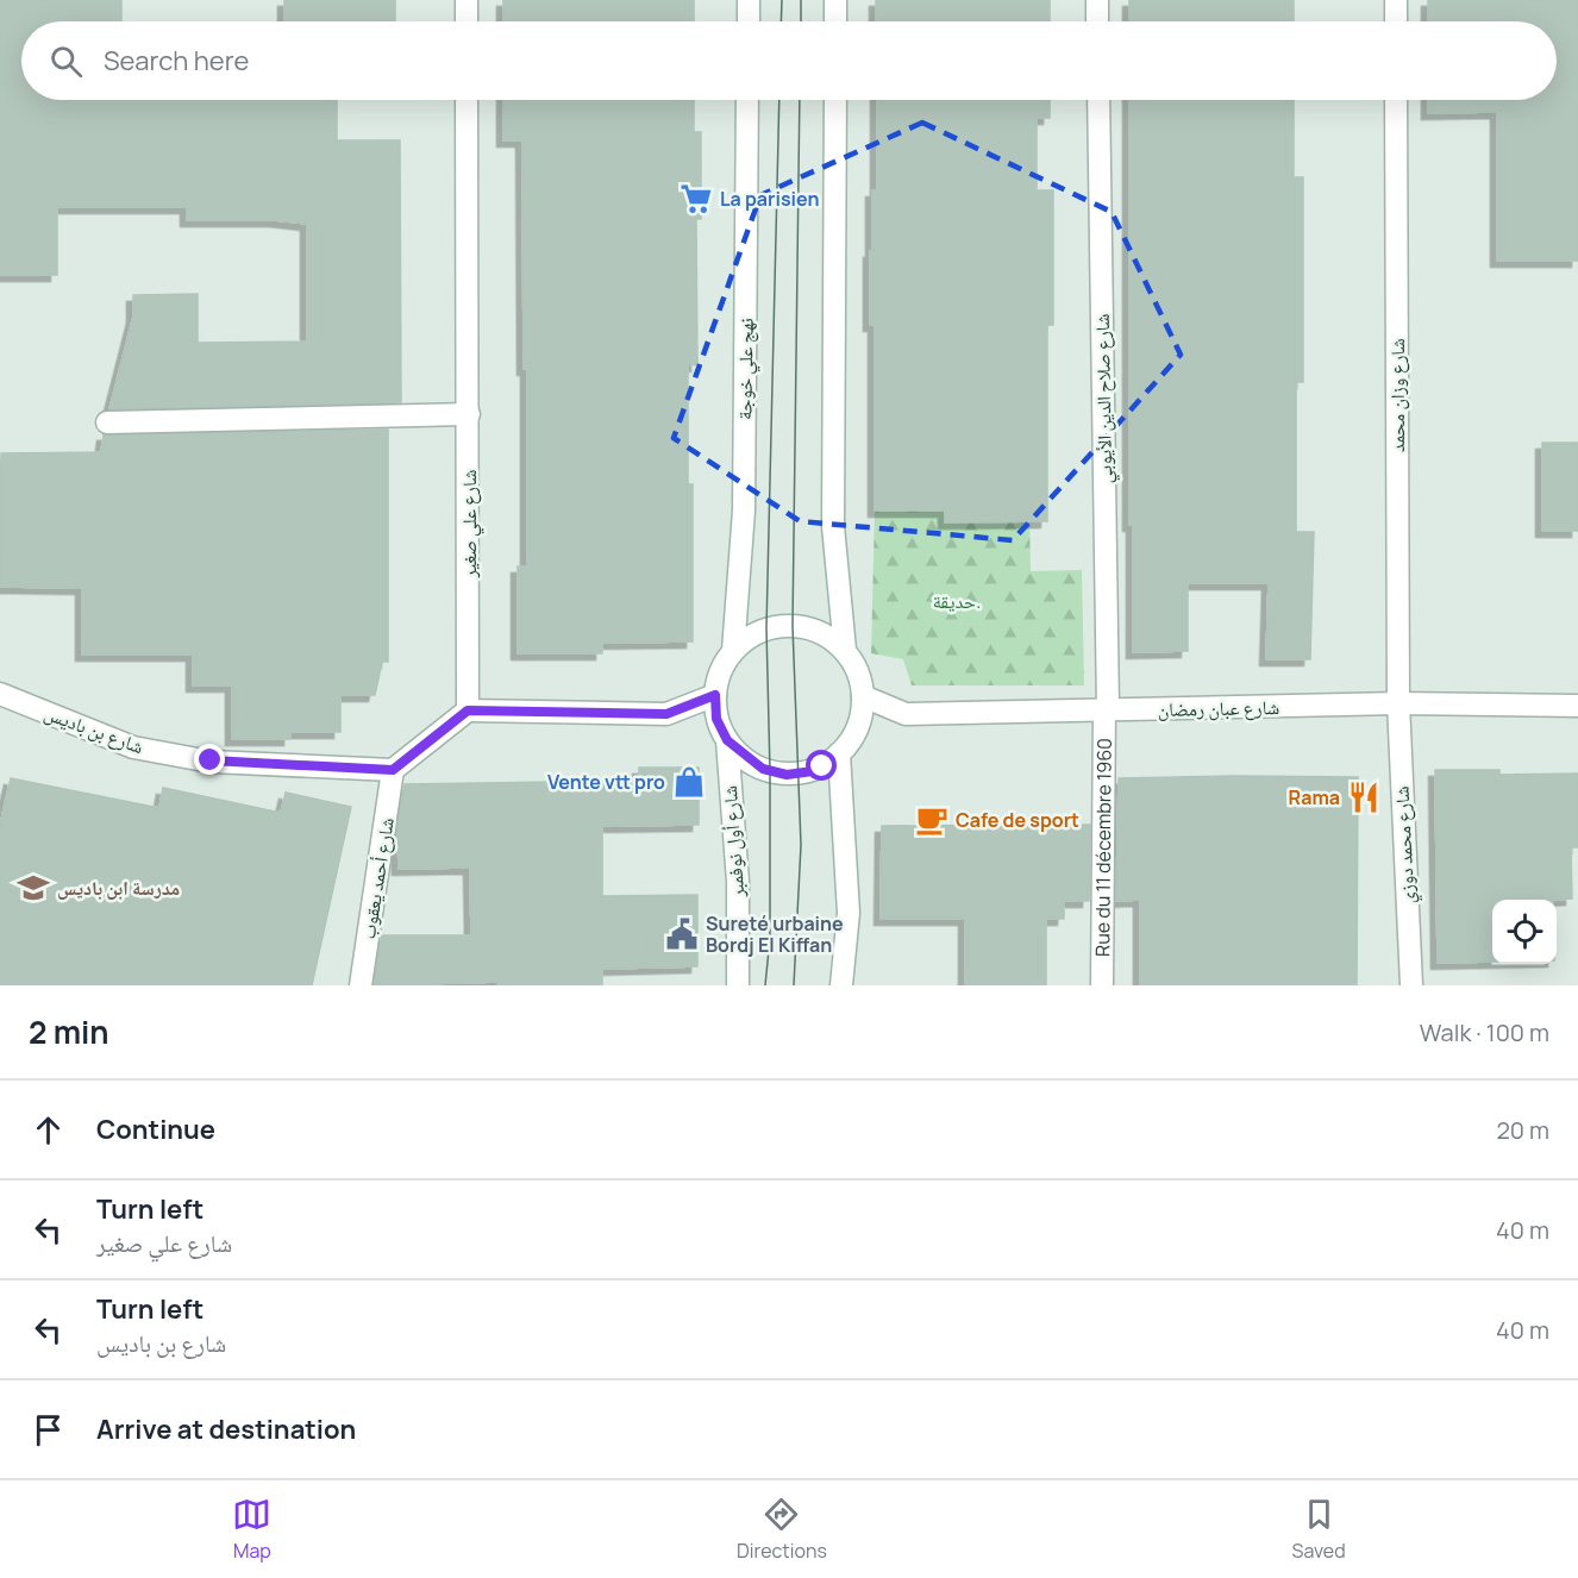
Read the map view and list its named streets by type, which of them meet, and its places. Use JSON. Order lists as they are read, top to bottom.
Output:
{
  "streets": {
    "street": [
      "نهج علي خوجة",
      "شارع وزان محمد",
      "شارع صلاح الدين الأيوبي",
      "شارع علي صغير",
      "شارع عبان رمضان",
      "شارع بن باديس",
      "شارع أول نوفمبر",
      "شارع محمد دوزي",
      "Rue du 11 décembre 1960",
      "شارع أحمد يعقوب"
    ]
  },
  "crossings": [
    ["نهج علي خوجة", "شارع عبان رمضان"],
    ["نهج علي خوجة", "شارع أول نوفمبر"],
    ["شارع وزان محمد", "شارع عبان رمضان"],
    ["شارع وزان محمد", "شارع محمد دوزي"],
    ["شارع صلاح الدين الأيوبي", "شارع عبان رمضان"],
    ["شارع صلاح الدين الأيوبي", "Rue du 11 décembre 1960"],
    ["شارع عبان رمضان", "شارع أول نوفمبر"],
    ["شارع عبان رمضان", "شارع محمد دوزي"],
    ["شارع عبان رمضان", "Rue du 11 décembre 1960"],
    ["شارع بن باديس", "شارع أحمد يعقوب"]
  ],
  "parks": ["حديقة."],
  "places": {
    "supermarket": ["La parisien"],
    "shop": ["Vente vtt pro"],
    "restaurant": ["Rama"],
    "cafe": ["Cafe de sport"],
    "school or university": ["مدرسة ابن باديس"],
    "public building": ["Sureté urbaine Bordj El Kiffan"]
  },
  "page": {
    "search": "Search here",
    "heading": ["2 min", "Walk · 100 m"],
    "list": [
      ["Continue", "20 m"],
      ["Turn left", "شارع علي صغير", "40 m"],
      ["Turn left", "شارع بن باديس", "40 m"],
      "Arrive at destination"
    ],
    "nav": ["Map", "Directions", "Saved"]
  }
}
